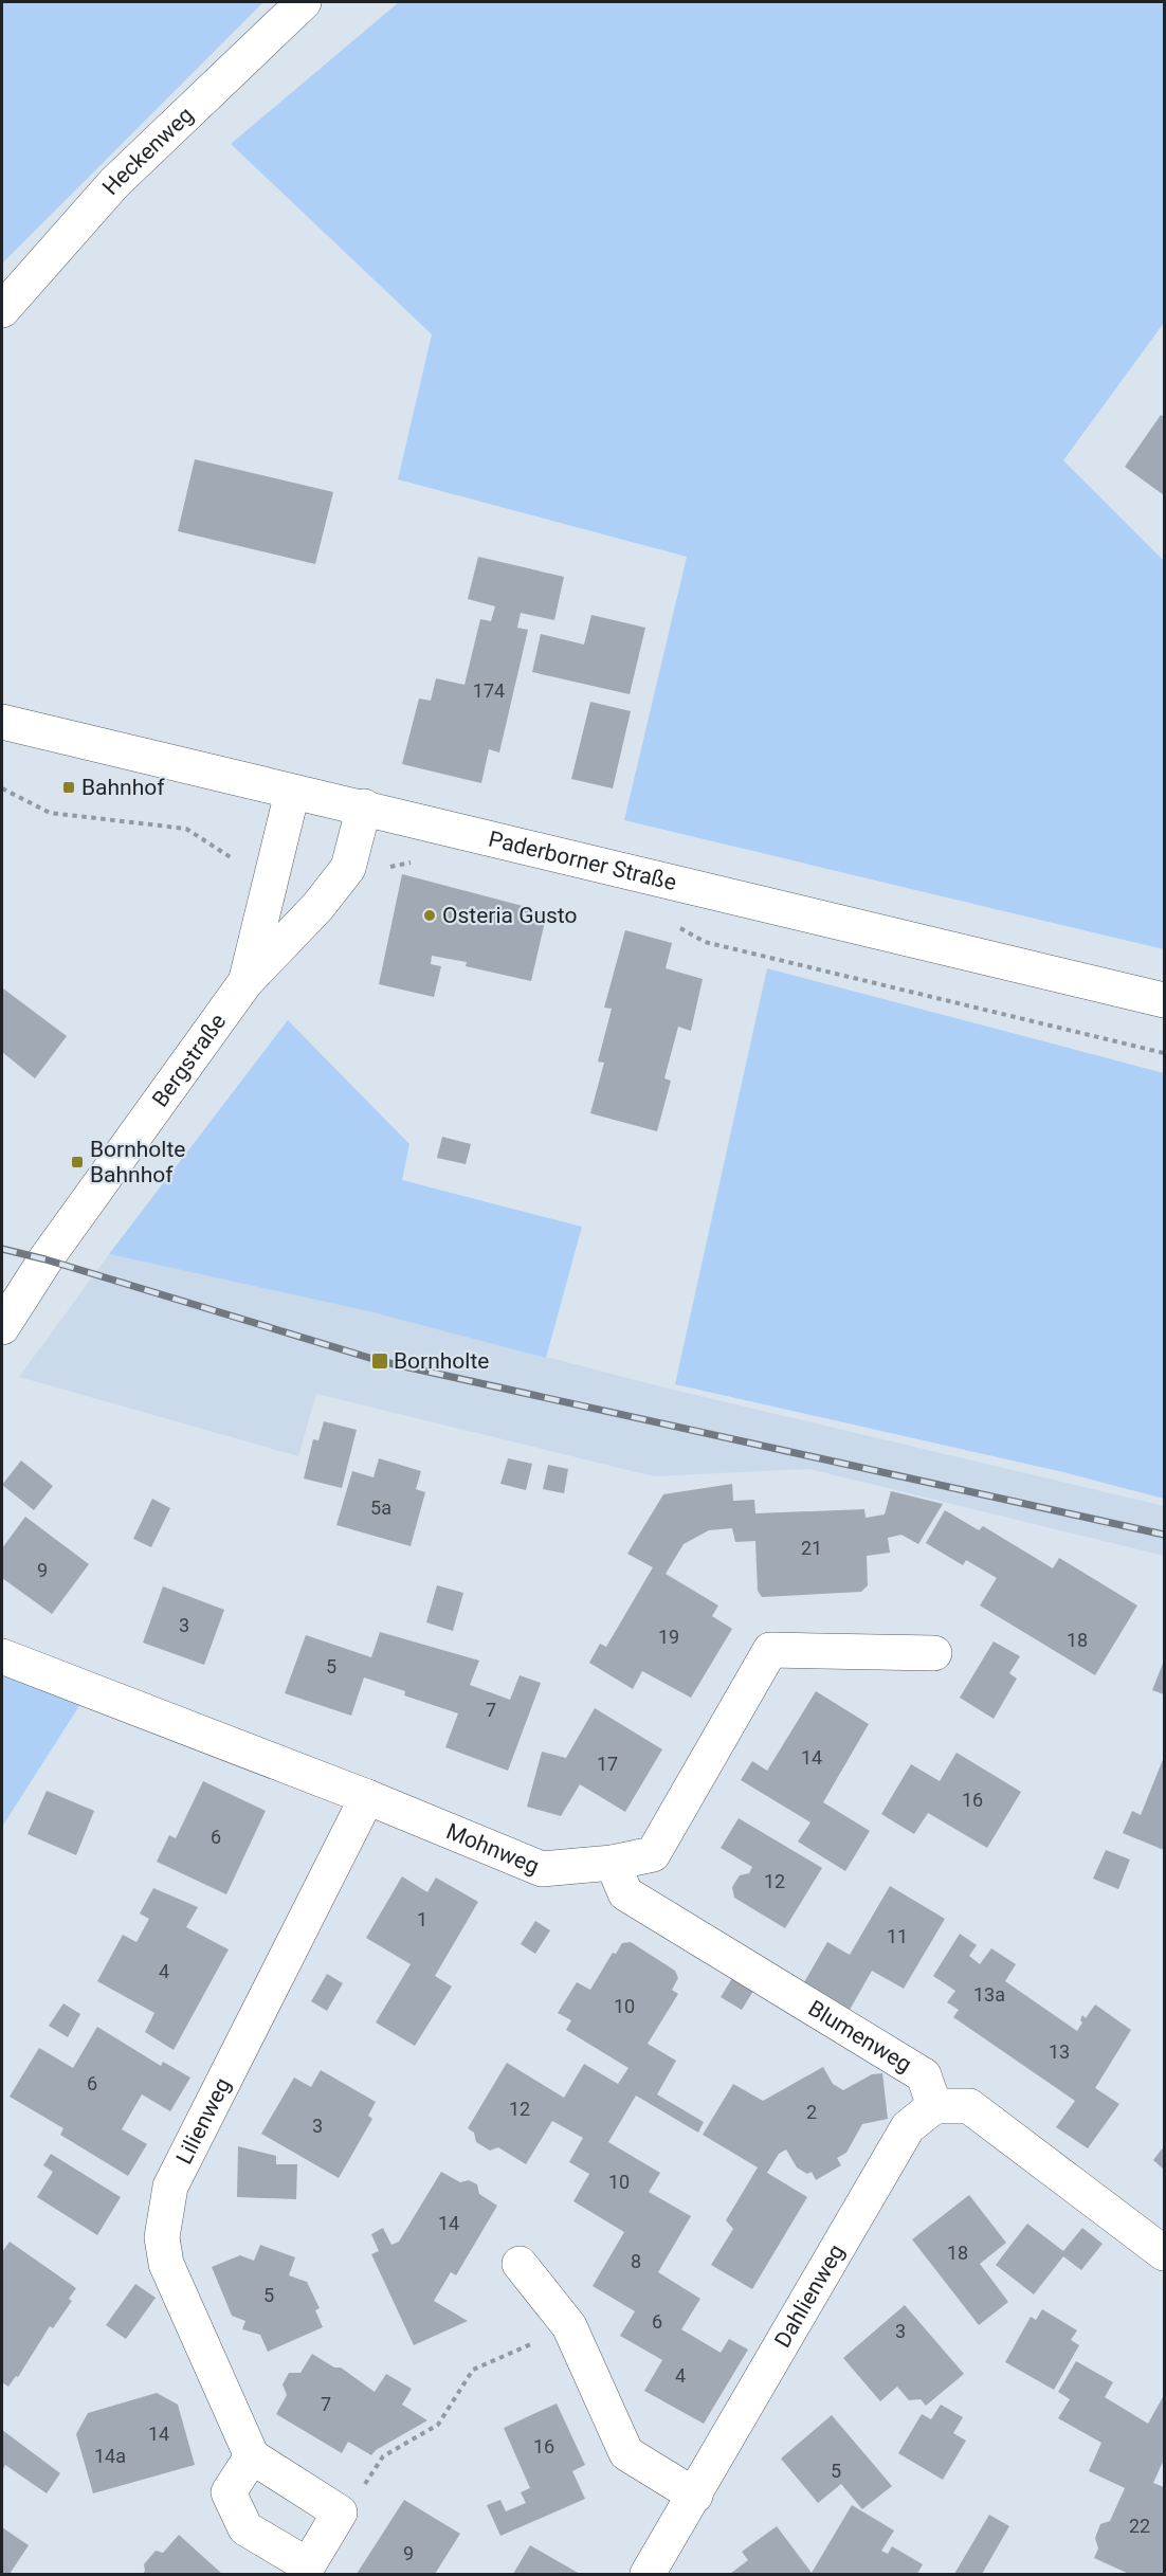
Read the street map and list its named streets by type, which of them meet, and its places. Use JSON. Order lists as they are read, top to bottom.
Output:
{
  "streets": {
    "street": [
      "Heckenweg",
      "Paderborner Straße",
      "Bergstraße",
      "Mohnweg",
      "Blumenweg",
      "Lilienweg",
      "Dahlienweg"
    ]
  },
  "crossings": [
    ["Paderborner Straße", "Bergstraße"],
    ["Mohnweg", "Blumenweg"],
    ["Mohnweg", "Lilienweg"],
    ["Blumenweg", "Dahlienweg"]
  ],
  "places": {
    "transit": ["Bahnhof", "Bornholte Bahnhof", "Bornholte"],
    "other": ["Osteria Gusto"]
  },
  "house_numbers": [
    "174",
    "5a",
    "21",
    "9",
    "3",
    "19",
    "18",
    "5",
    "7",
    "14",
    "17",
    "16",
    "6",
    "12",
    "1",
    "11",
    "4",
    "13a",
    "10",
    "13",
    "6",
    "12",
    "2",
    "3",
    "10",
    "14",
    "18",
    "8",
    "5",
    "6",
    "3",
    "4",
    "7",
    "14",
    "16",
    "14a",
    "5",
    "22",
    "9"
  ]
}
